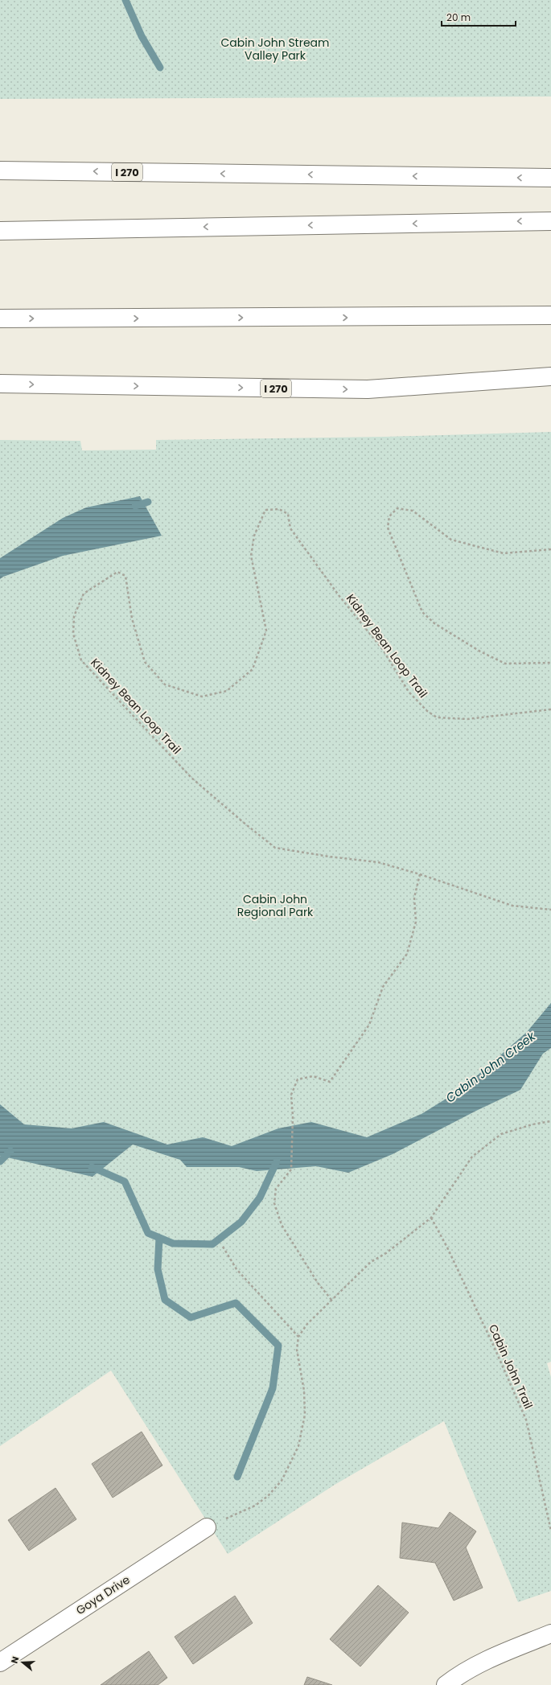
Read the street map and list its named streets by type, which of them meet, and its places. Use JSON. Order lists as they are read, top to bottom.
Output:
{
  "streets": {
    "main road": ["I 270", "Goya Drive"],
    "path": ["Kidney Bean Loop Trail", "Cabin John Trail"]
  },
  "water": ["Cabin John Creek"],
  "parks": ["Cabin John Stream Valley Park", "Cabin John Regional Park"],
  "scale_bar": "20 m",
  "north": "left"
}
